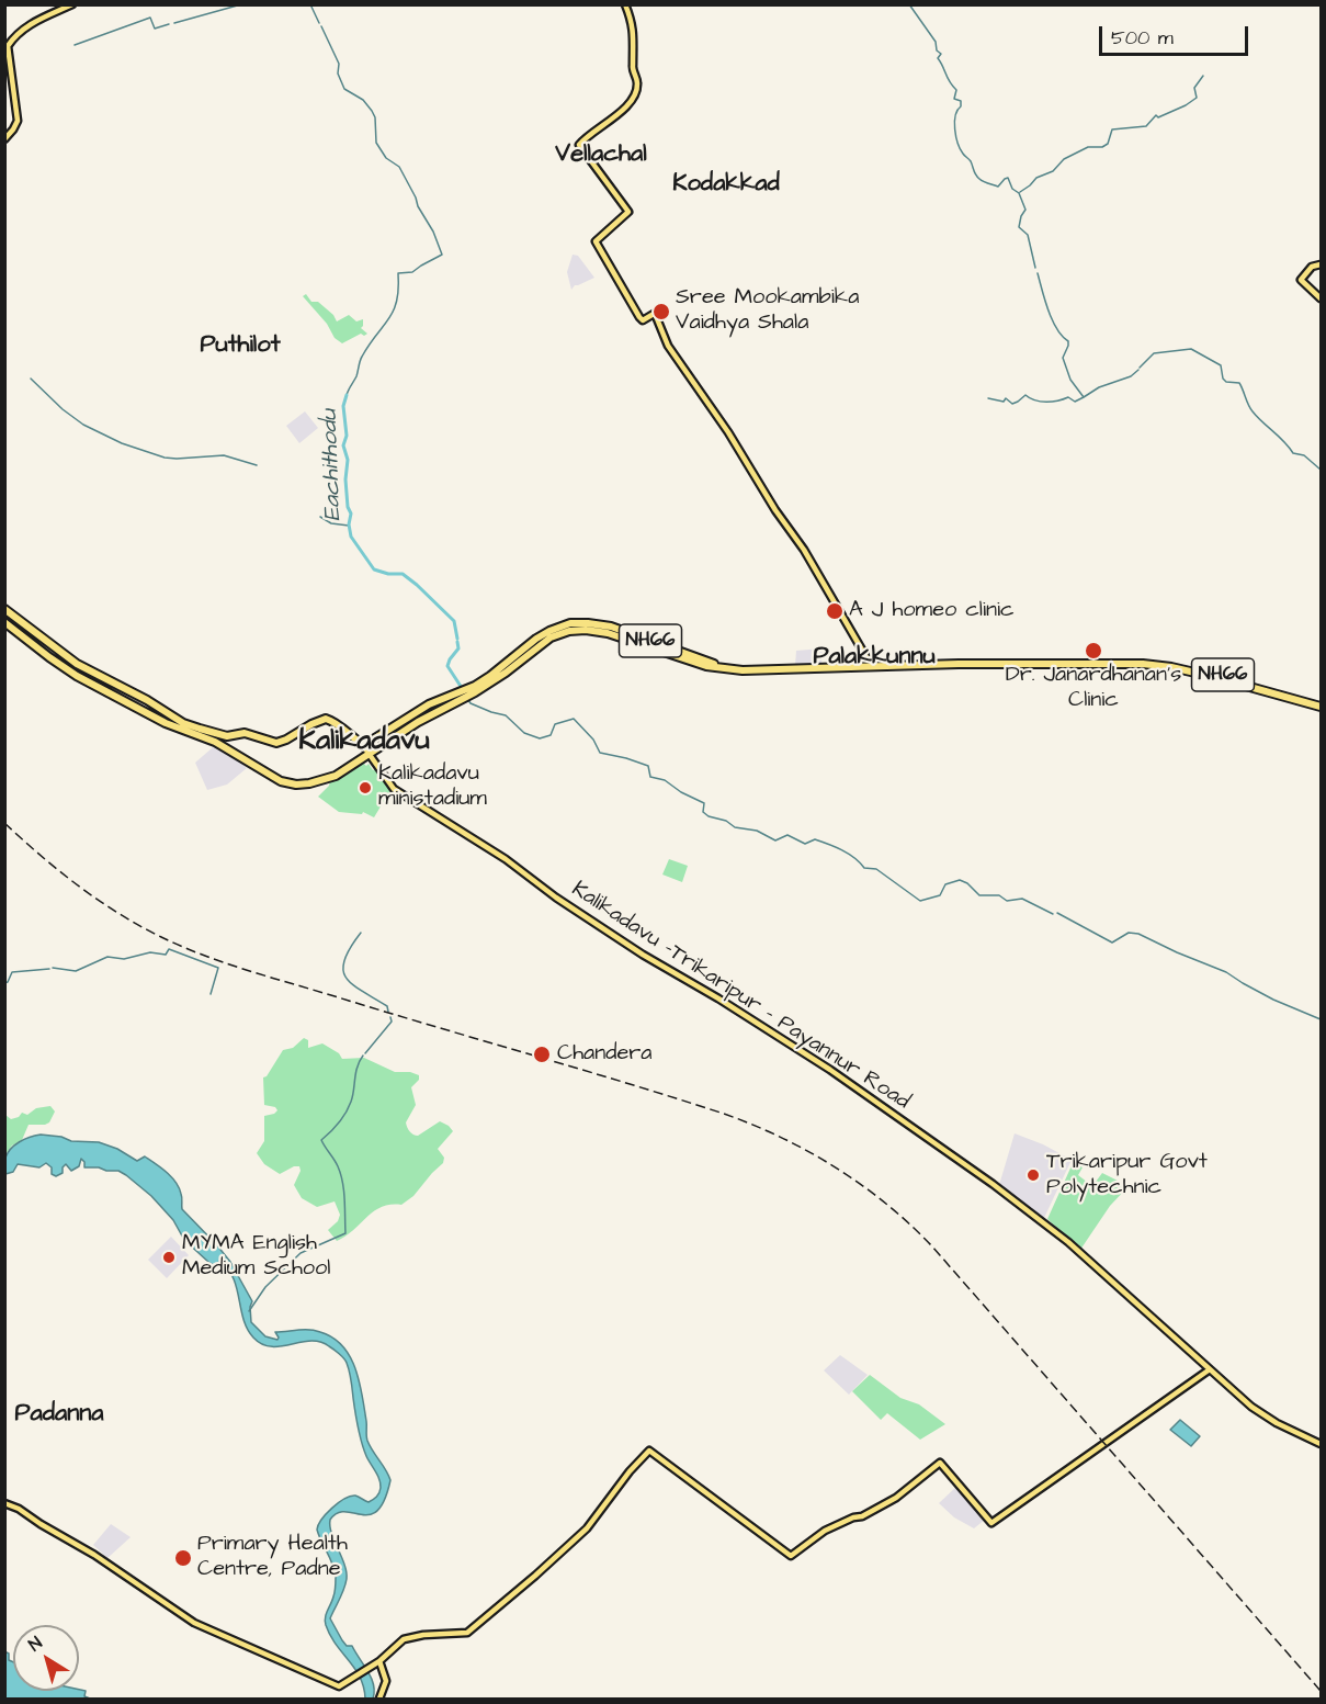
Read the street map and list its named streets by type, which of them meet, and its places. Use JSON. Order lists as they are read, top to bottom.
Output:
{
  "streets": {
    "highway": ["NH66"],
    "main road": ["Kalikadavu -Trikaripur - Payannur Road"]
  },
  "crossings": [
    ["NH66", "Kalikadavu -Trikaripur - Payannur Road"]
  ],
  "districts": [
    "Vellachal",
    "Kodakkad",
    "Puthilot",
    "Palakkunnu",
    "Kalikadavu",
    "Padanna"
  ],
  "water": ["Eachithodu"],
  "places": [
    "Sree Mookambika Vaidhya Shala",
    "A J homeo clinic",
    "Dr. Janardhanan's Clinic",
    "Kalikadavu ministadium",
    "Chandera",
    "Trikaripur Govt Polytechnic",
    "MYMA English Medium School",
    "Primary Health Centre, Padne"
  ],
  "scale_bar": "500 m",
  "north": "top left"
}
